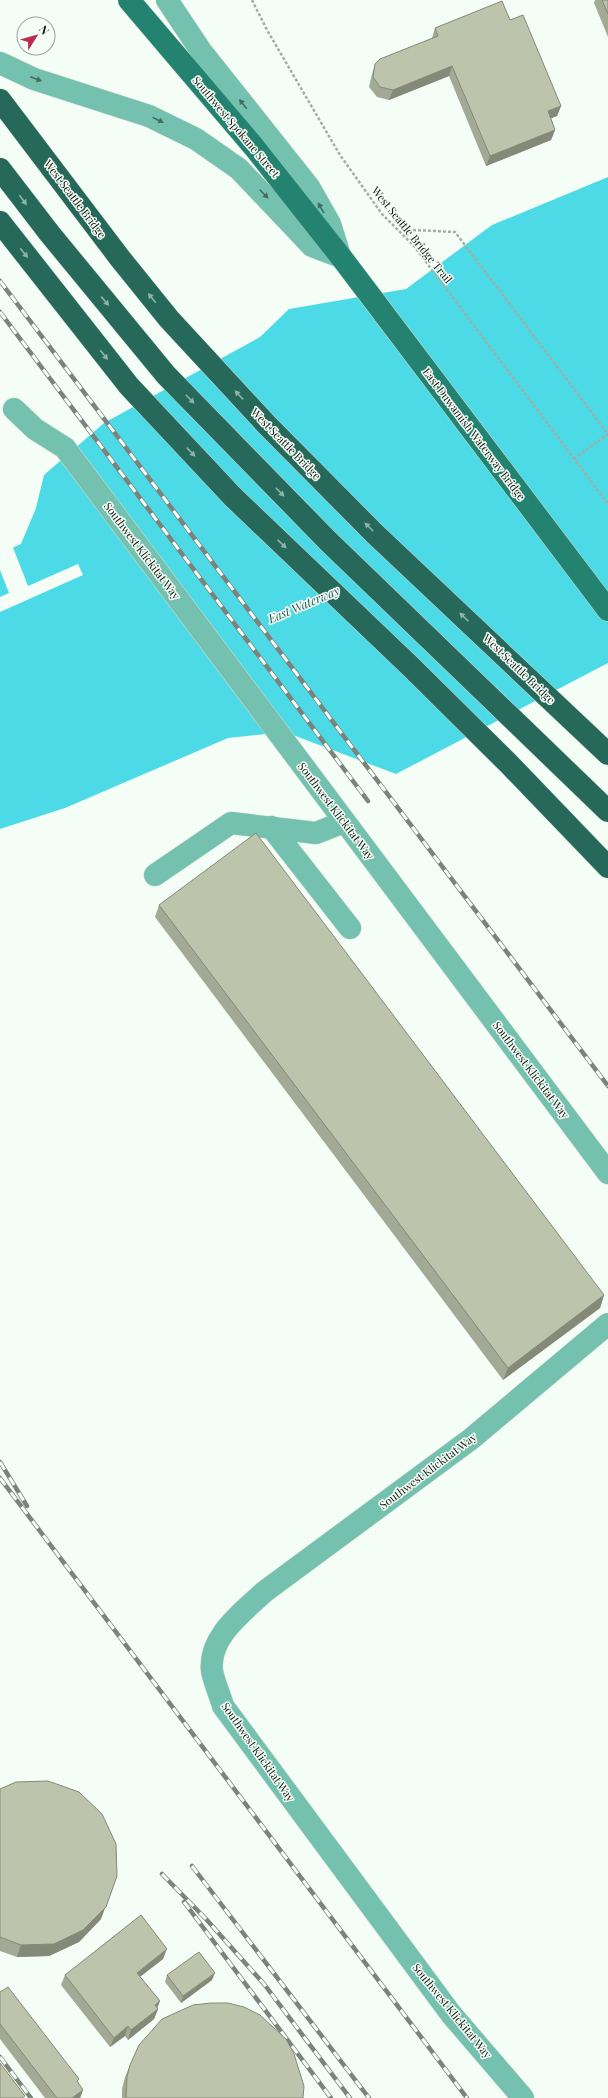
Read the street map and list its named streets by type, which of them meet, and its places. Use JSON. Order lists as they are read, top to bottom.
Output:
{
  "streets": {
    "highway": ["West Seattle Bridge"],
    "main road": ["Southwest Spokane Street", "East Duwamish Waterway Bridge"],
    "street": ["Southwest Klickitat Way"],
    "path": ["West Seattle Bridge Trail"]
  },
  "crossings": [
    ["Southwest Spokane Street", "East Duwamish Waterway Bridge"]
  ],
  "water": ["East Waterway"],
  "north": "top right"
}
